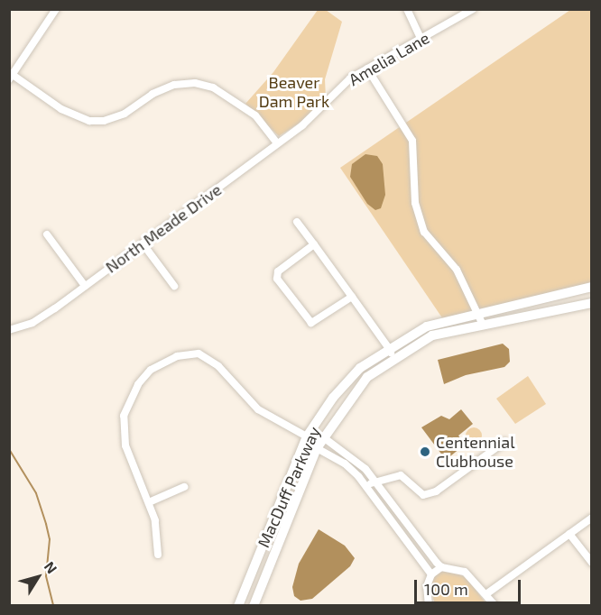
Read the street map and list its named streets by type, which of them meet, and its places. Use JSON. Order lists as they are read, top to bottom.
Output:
{
  "streets": {
    "street": ["Amelia Lane", "North Meade Drive", "MacDuff Parkway"]
  },
  "crossings": [
    ["Amelia Lane", "North Meade Drive"]
  ],
  "parks": ["Beaver Dam Park"],
  "places": ["Centennial Clubhouse"],
  "scale_bar": "100 m",
  "north": "top right"
}
